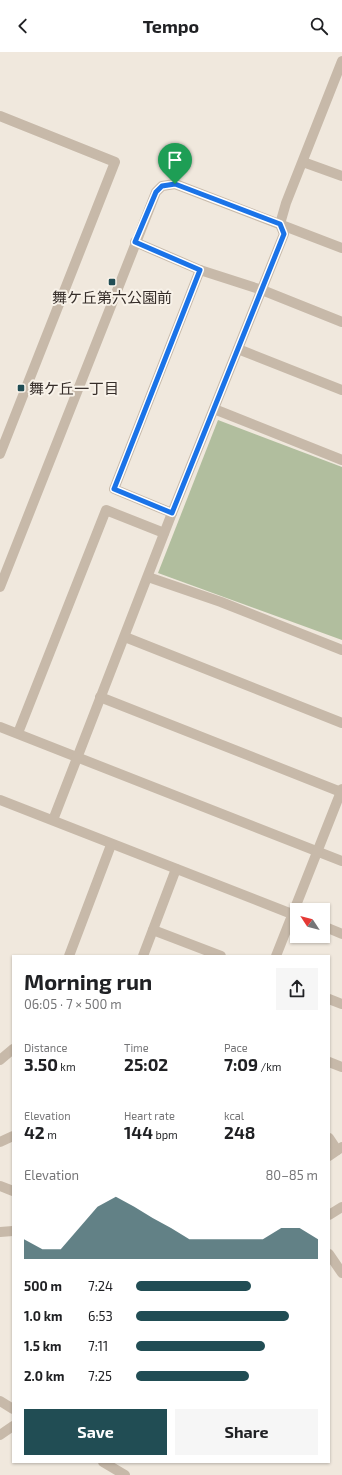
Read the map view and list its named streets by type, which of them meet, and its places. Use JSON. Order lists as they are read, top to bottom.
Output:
{
  "places": {
    "transit": ["舞ケ丘第六公園前", "舞ケ丘一丁目"]
  },
  "north": "top left",
  "page": {
    "header": "Tempo",
    "heading": ["Morning run", "06:05 · 7 × 500 m"],
    "stats": [
      ["Distance", "3.50 km"],
      ["Time", "25:02"],
      ["Pace", "7:09 /km"],
      ["Elevation", "42 m"],
      ["Heart rate", "144 bpm"],
      ["kcal", "248"]
    ],
    "chart": ["Elevation", "80–85 m"],
    "list": [
      {
        "name": "500 m",
        "note": "7:24"
      },
      {
        "name": "1.0 km",
        "note": "6:53"
      },
      {
        "name": "1.5 km",
        "note": "7:11"
      },
      {
        "name": "2.0 km",
        "note": "7:25"
      }
    ],
    "buttons": ["Save", "Share"]
  }
}
